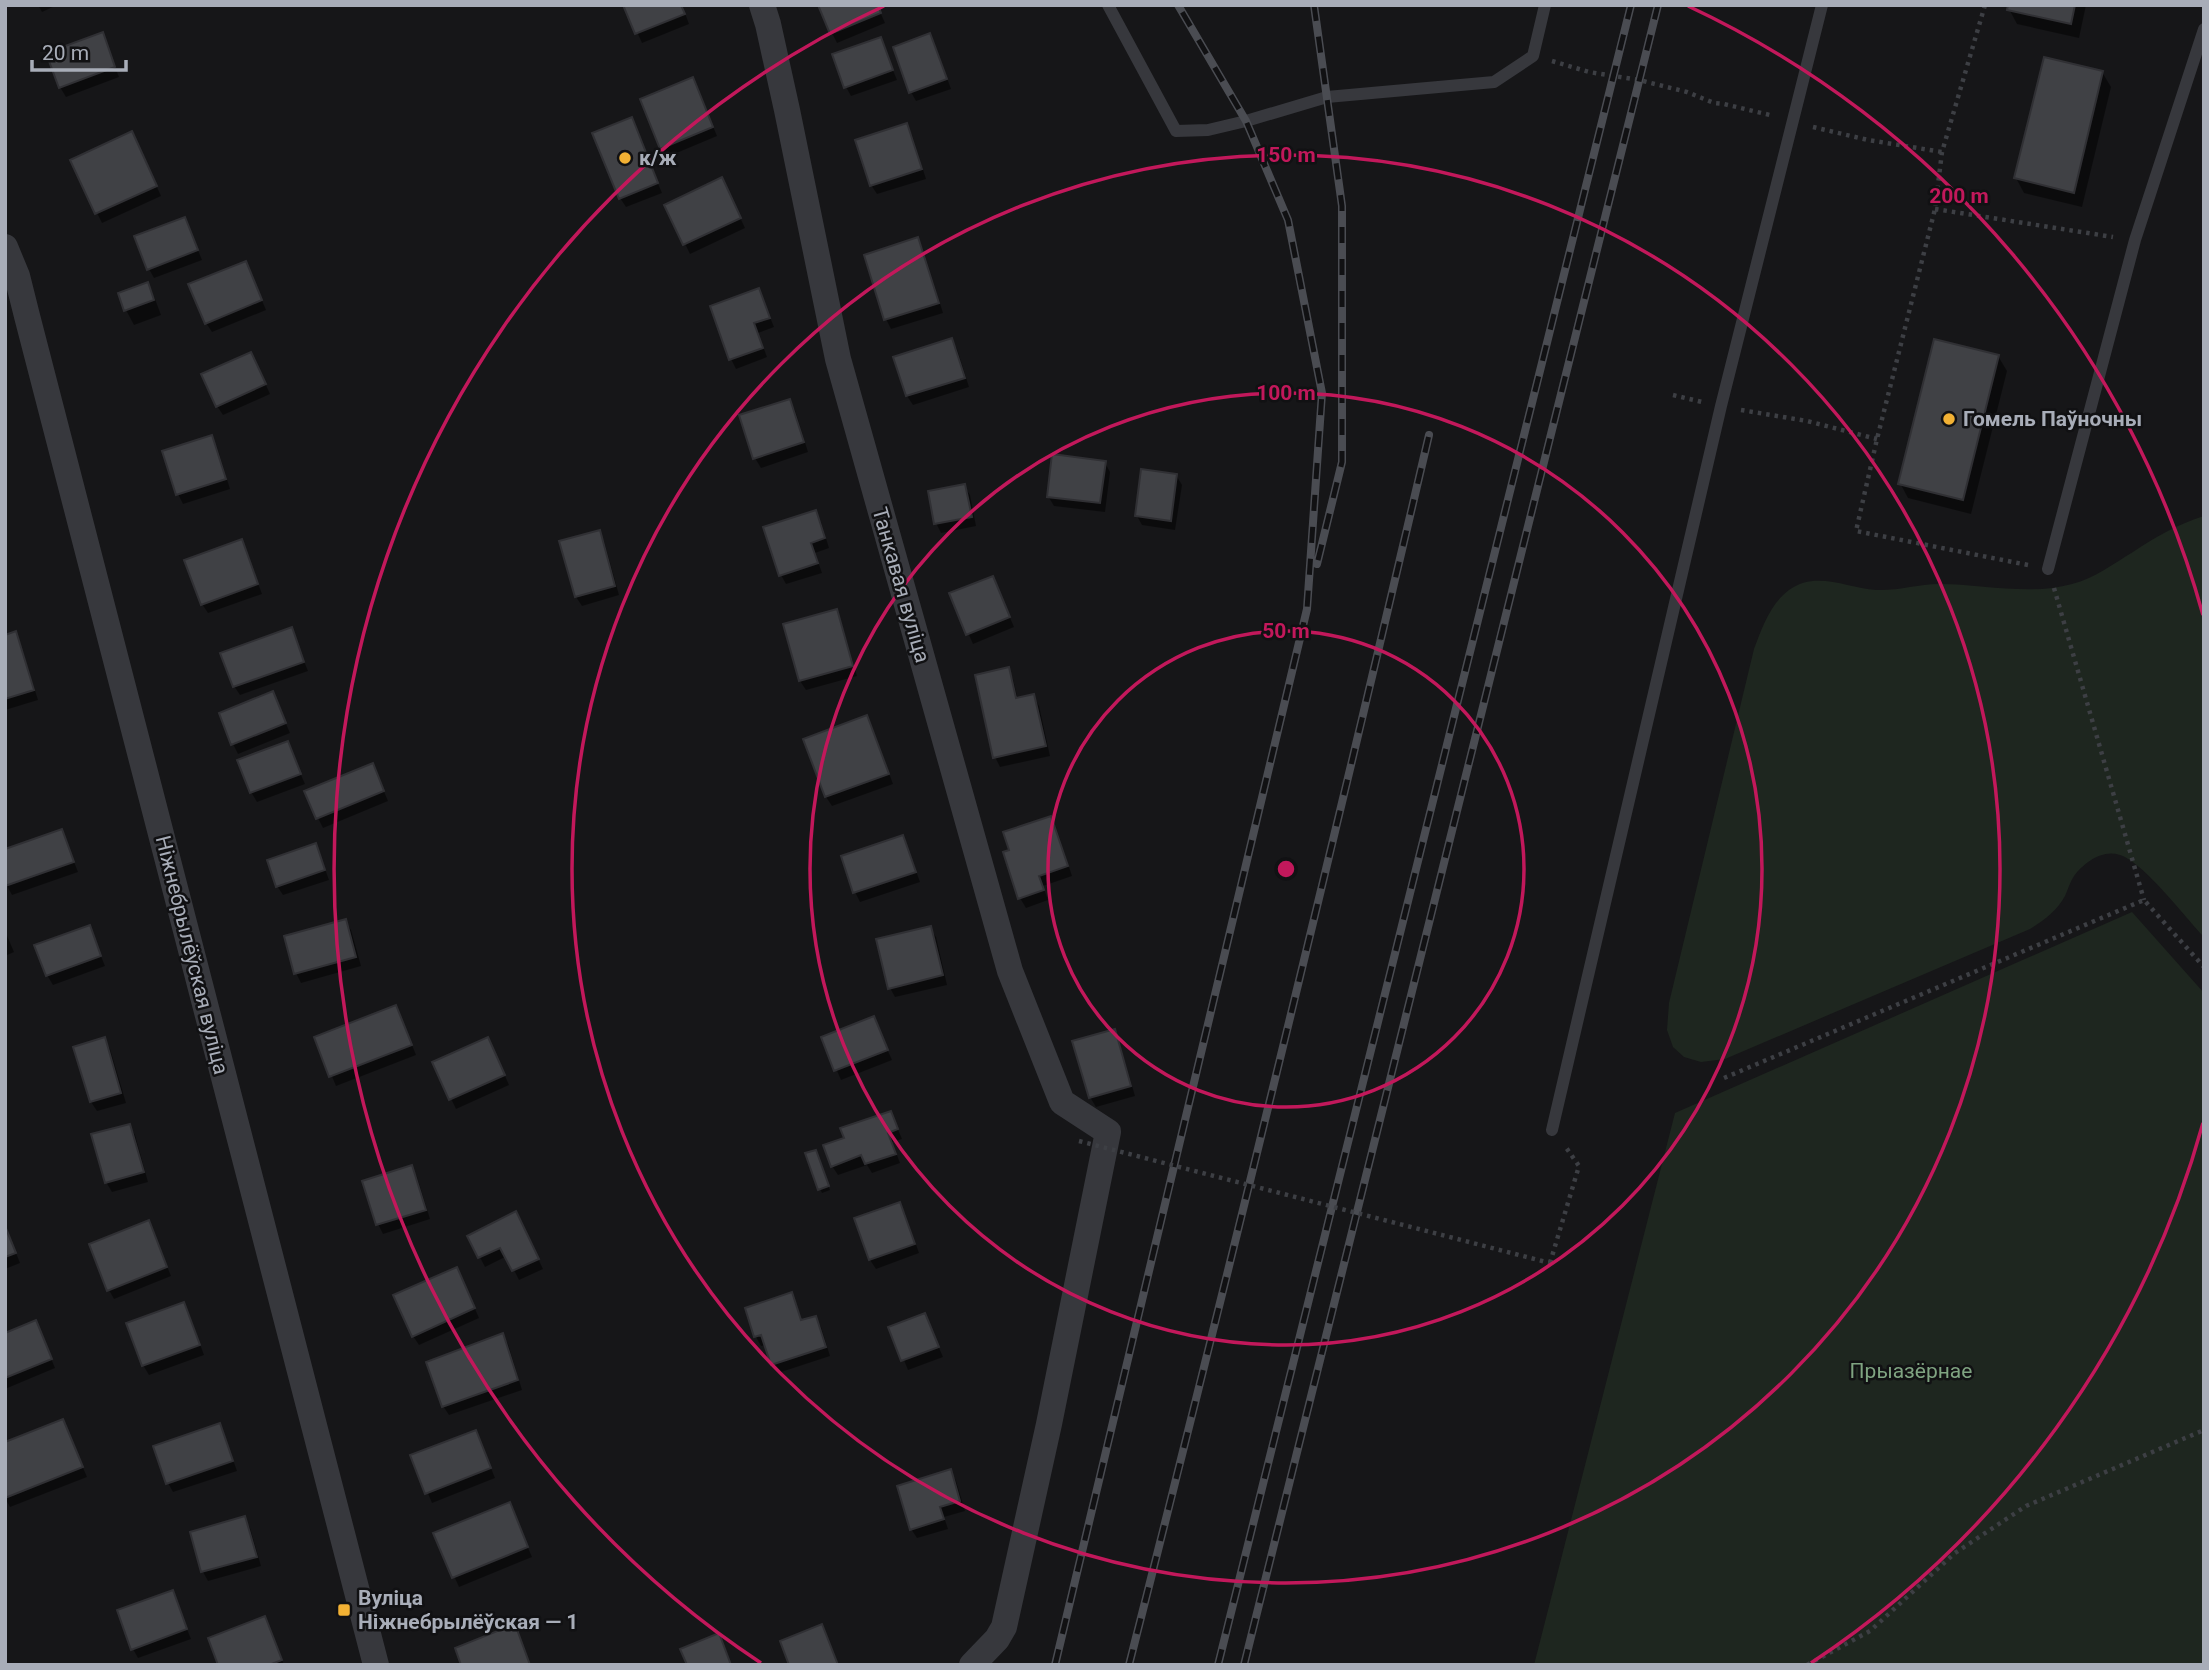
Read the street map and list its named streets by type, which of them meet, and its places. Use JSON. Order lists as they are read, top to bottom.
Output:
{
  "streets": {
    "street": ["Танкавая вуліца", "Ніжнебрылёўская вуліца"]
  },
  "parks": ["Прыазёрнае"],
  "places": {
    "other": ["к/ж", "Гомель Паўночны"],
    "transit": ["Вуліца Ніжнебрылёўская — 1"]
  },
  "scale_bar": "20 m",
  "rings": [
    "150 m",
    "200 m",
    "100 m",
    "50 m"
  ]
}
